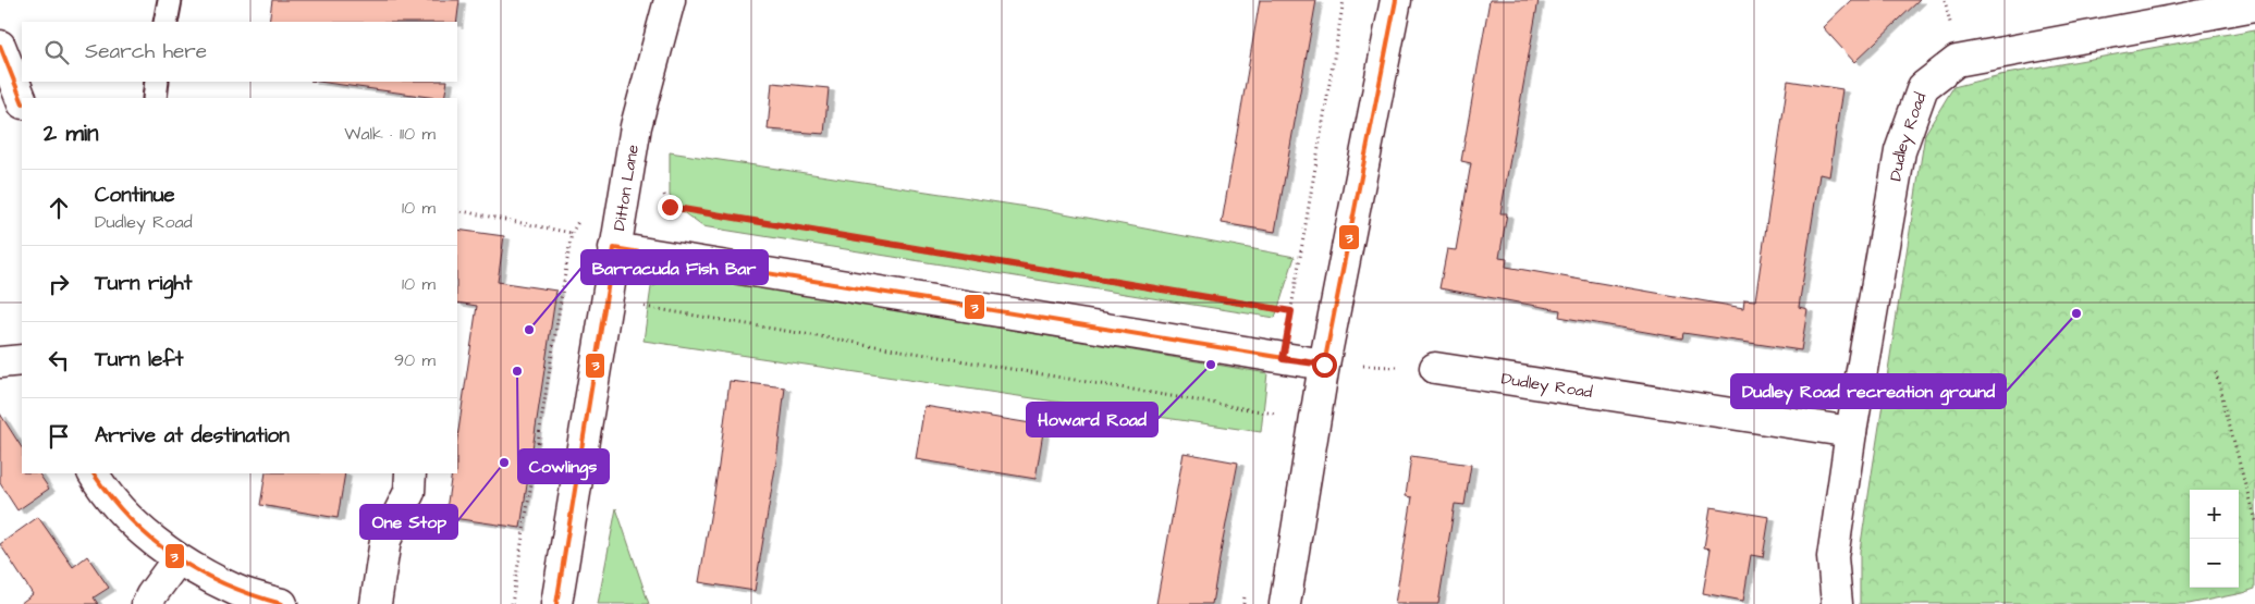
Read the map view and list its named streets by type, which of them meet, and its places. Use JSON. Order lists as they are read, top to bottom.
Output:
{
  "streets": {
    "street": ["Dudley Road", "Ditton Lane"]
  },
  "places": [
    "Dudley Road recreation ground",
    "Barracuda Fish Bar",
    "Howard Road",
    "Cowlings",
    "One Stop"
  ],
  "lines": ["transit line 3"],
  "page": {
    "search": "Search here",
    "heading": ["2 min", "Walk · 110 m"],
    "list": [
      ["Continue", "Dudley Road", "10 m"],
      ["Turn right", "10 m"],
      ["Turn left", "90 m"],
      "Arrive at destination"
    ],
    "map_buttons": ["+", "−"]
  }
}
